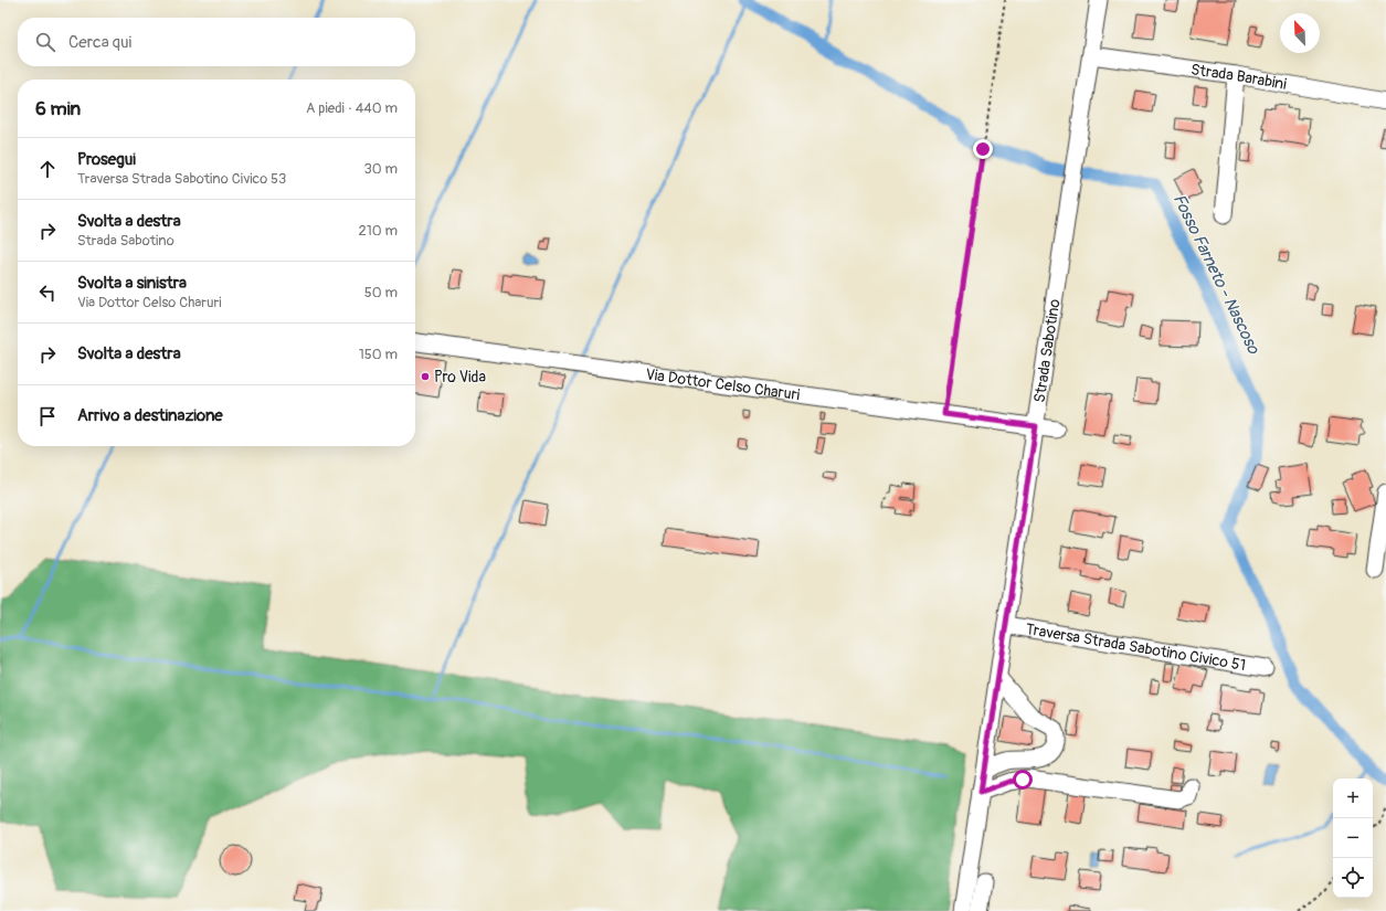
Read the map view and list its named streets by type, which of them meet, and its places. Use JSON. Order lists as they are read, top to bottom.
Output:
{
  "streets": {
    "street": [
      "Strada Barabini",
      "Strada Sabotino",
      "Via Dottor Celso Charuri",
      "Traversa Strada Sabotino Civico 51"
    ]
  },
  "crossings": [
    ["Strada Barabini", "Strada Sabotino"],
    ["Strada Sabotino", "Via Dottor Celso Charuri"],
    ["Strada Sabotino", "Traversa Strada Sabotino Civico 51"]
  ],
  "water": ["Fosso Farneto - Nascoso"],
  "places": ["Pro Vida"],
  "north": "top left",
  "page": {
    "search": "Cerca qui",
    "heading": ["6 min", "A piedi · 440 m"],
    "list": [
      ["Prosegui", "Traversa Strada Sabotino Civico 53", "30 m"],
      ["Svolta a destra", "Strada Sabotino", "210 m"],
      ["Svolta a sinistra", "Via Dottor Celso Charuri", "50 m"],
      ["Svolta a destra", "150 m"],
      "Arrivo a destinazione"
    ],
    "map_buttons": ["+", "−"]
  }
}
